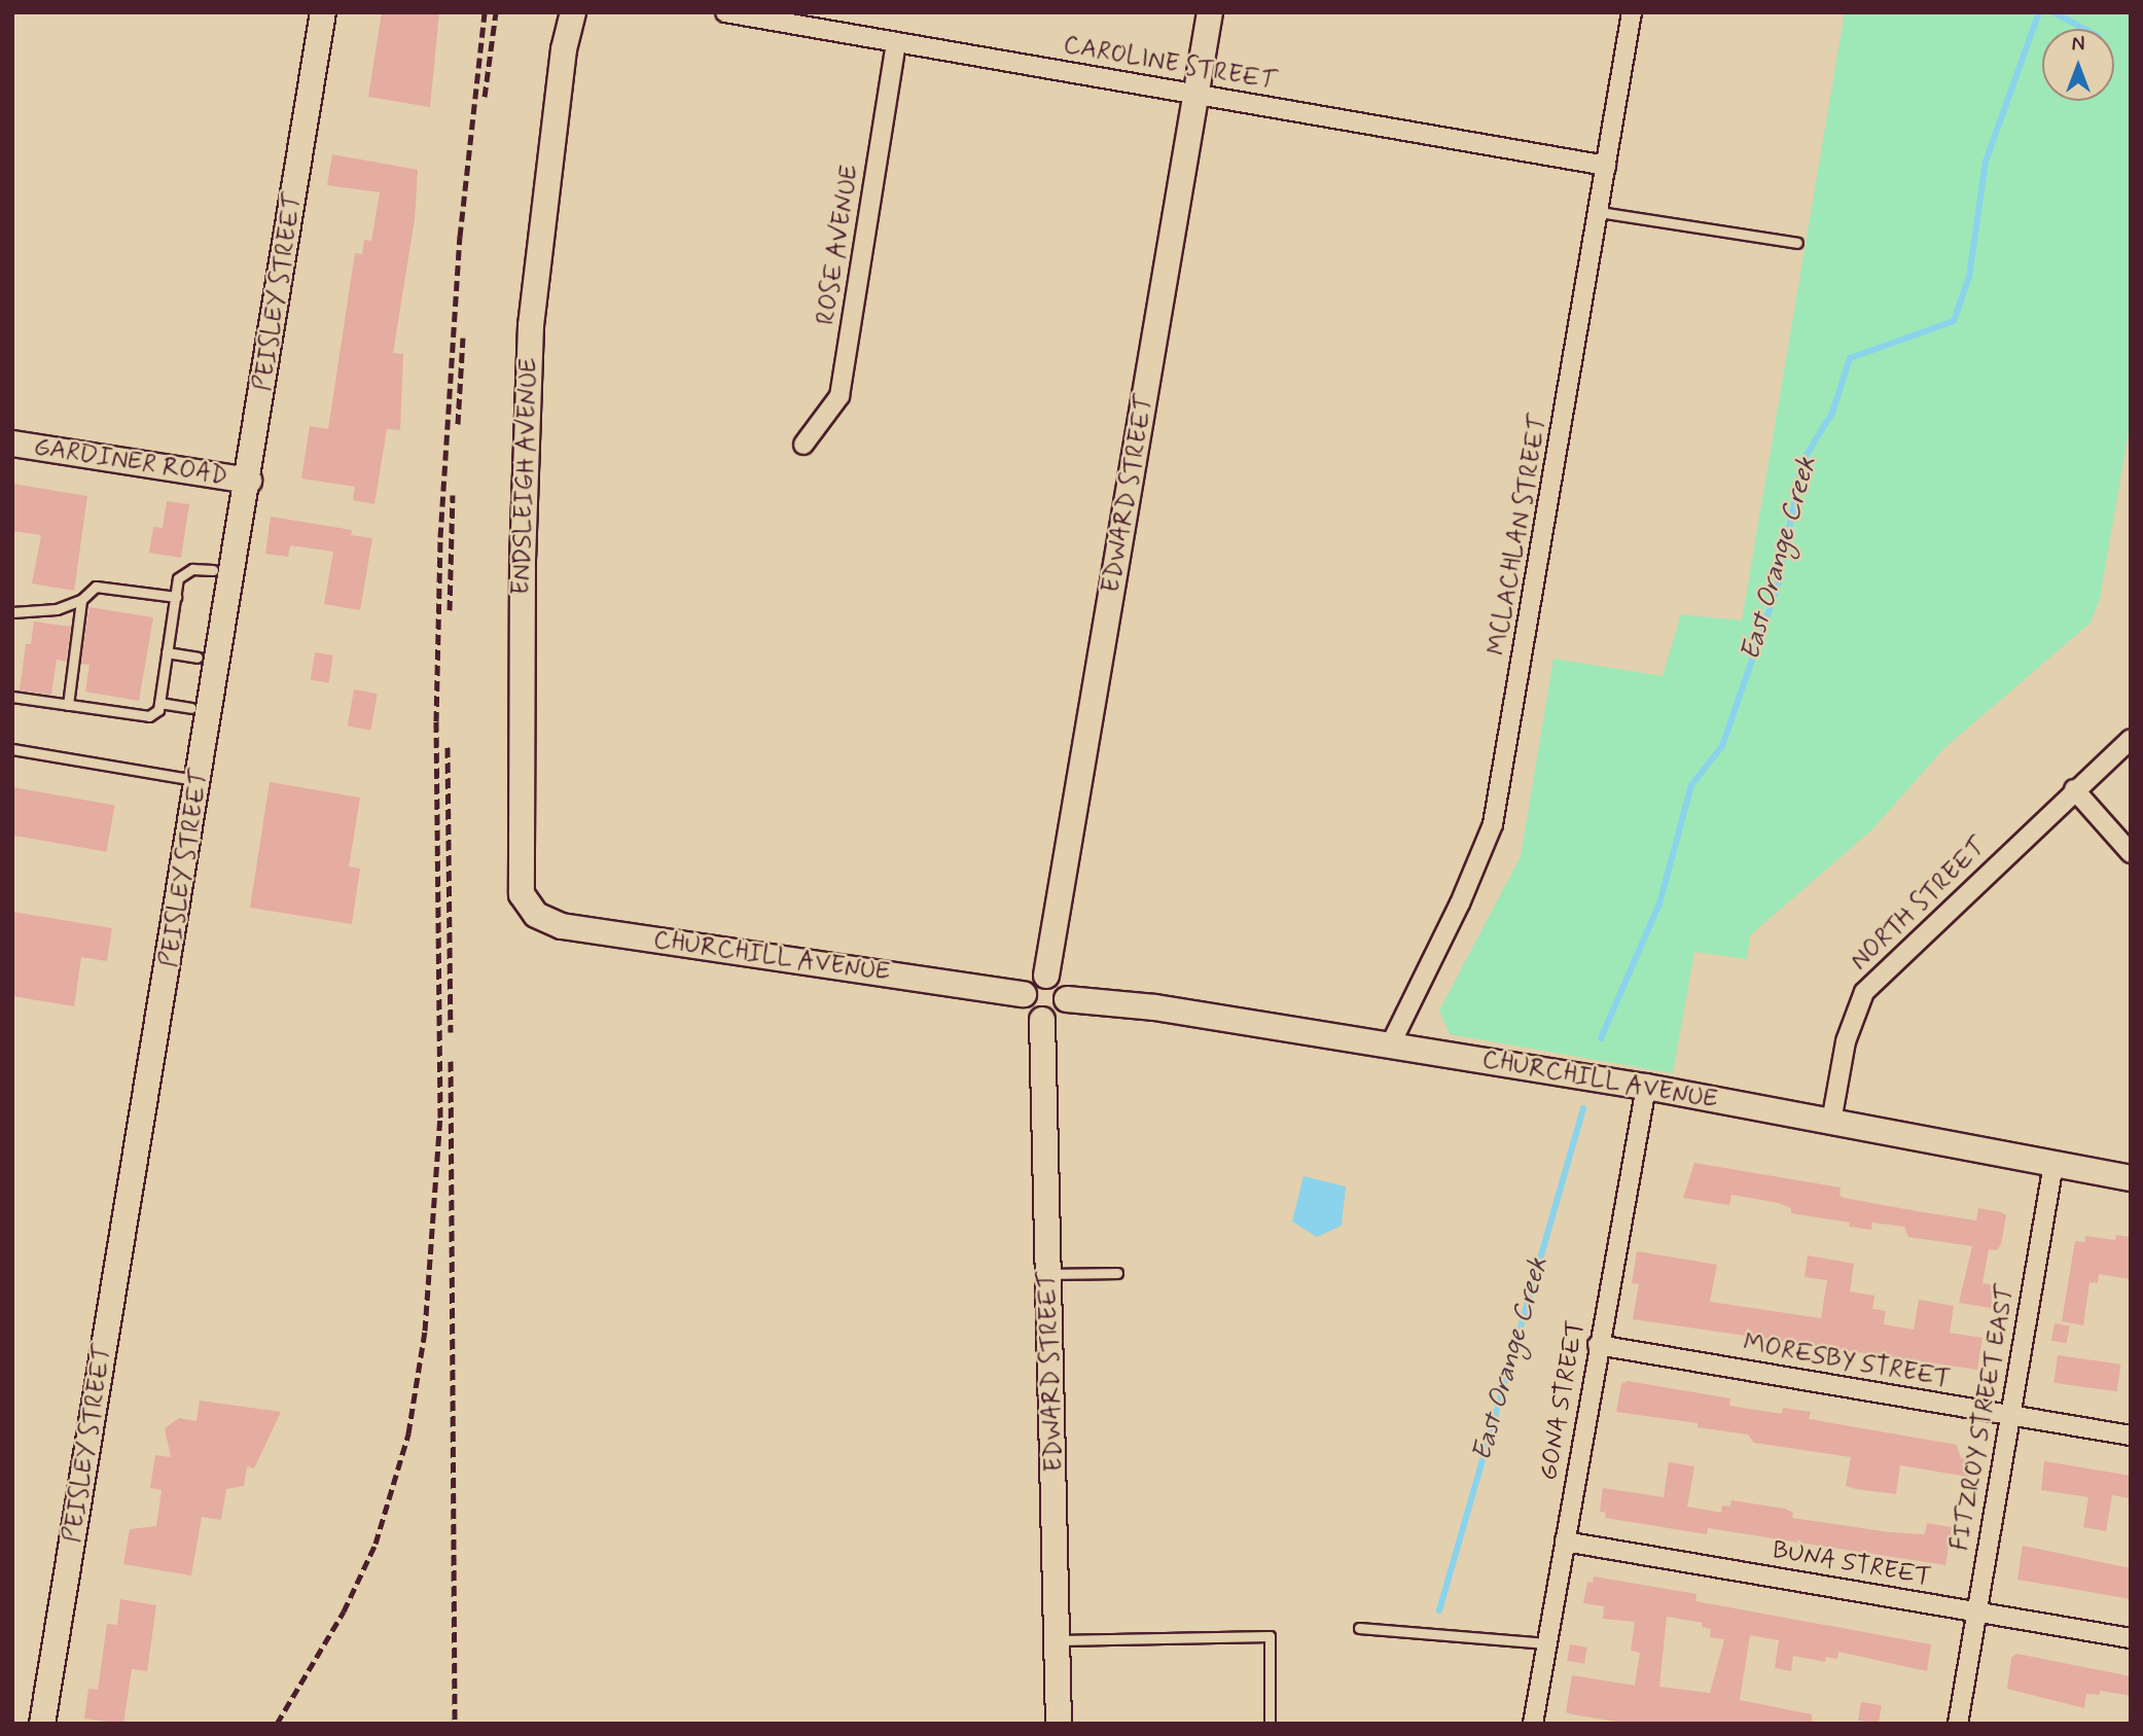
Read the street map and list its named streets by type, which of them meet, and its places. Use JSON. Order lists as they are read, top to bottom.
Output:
{
  "streets": {
    "street": [
      "CAROLINE STREET",
      "ROSE AVENUE",
      "PEISLEY STREET",
      "GARDINER ROAD",
      "ENDSLEIGH AVENUE",
      "EDWARD STREET",
      "MCLACHLAN STREET",
      "NORTH STREET",
      "CHURCHILL AVENUE",
      "MORESBY STREET",
      "GONA STREET",
      "FITZROY STREET EAST",
      "BUNA STREET"
    ]
  },
  "crossings": [
    ["CAROLINE STREET", "ROSE AVENUE"],
    ["CAROLINE STREET", "EDWARD STREET"],
    ["CAROLINE STREET", "MCLACHLAN STREET"],
    ["PEISLEY STREET", "GARDINER ROAD"],
    ["ENDSLEIGH AVENUE", "CHURCHILL AVENUE"],
    ["EDWARD STREET", "CHURCHILL AVENUE"],
    ["MCLACHLAN STREET", "CHURCHILL AVENUE"],
    ["NORTH STREET", "CHURCHILL AVENUE"],
    ["CHURCHILL AVENUE", "GONA STREET"],
    ["CHURCHILL AVENUE", "FITZROY STREET EAST"],
    ["MORESBY STREET", "GONA STREET"],
    ["MORESBY STREET", "FITZROY STREET EAST"],
    ["GONA STREET", "BUNA STREET"],
    ["FITZROY STREET EAST", "BUNA STREET"]
  ],
  "water": ["East Orange Creek"],
  "north": "top"
}
